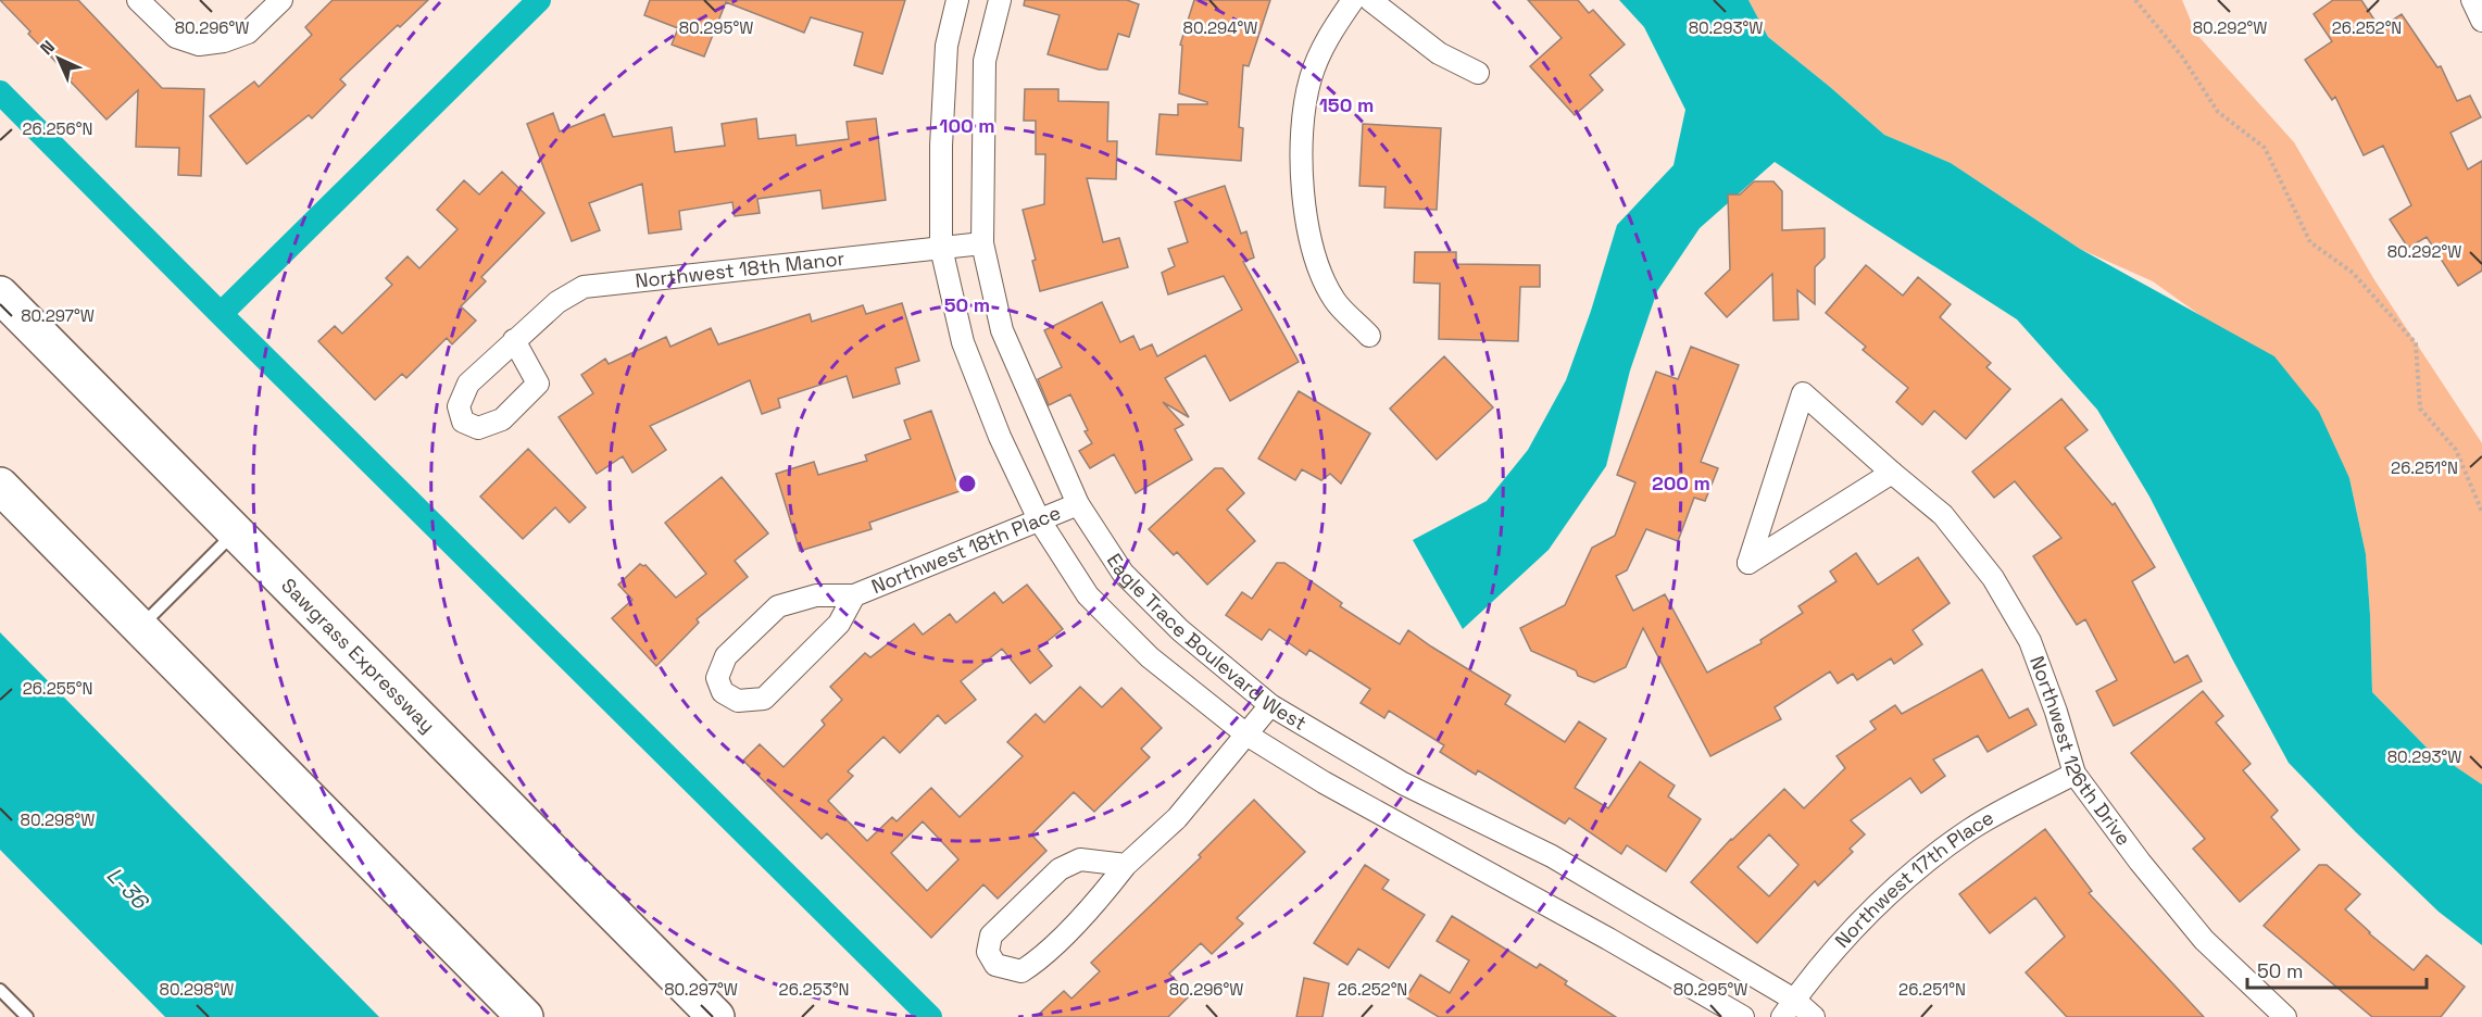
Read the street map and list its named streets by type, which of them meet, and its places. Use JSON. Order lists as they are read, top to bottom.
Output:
{
  "streets": {
    "highway": ["Sawgrass Expressway"],
    "street": [
      "Northwest 18th Manor",
      "Northwest 18th Place",
      "Eagle Trace Boulevard West",
      "Northwest 126th Drive",
      "Northwest 17th Place"
    ]
  },
  "crossings": [
    ["Northwest 18th Manor", "Eagle Trace Boulevard West"],
    ["Northwest 18th Place", "Eagle Trace Boulevard West"],
    ["Eagle Trace Boulevard West", "Northwest 17th Place"],
    ["Northwest 126th Drive", "Northwest 17th Place"]
  ],
  "water": ["L-36"],
  "scale_bar": "50 m",
  "north": "top left",
  "coordinates": [
    "80.296°W",
    "80.295°W",
    "80.293°W",
    "80.294°W",
    "80.292°W",
    "26.252°N",
    "26.256°N",
    "80.297°W",
    "26.251°N",
    "26.255°N",
    "80.298°W",
    "26.253°N"
  ],
  "rings": [
    "150 m",
    "100 m",
    "50 m",
    "200 m"
  ]
}
